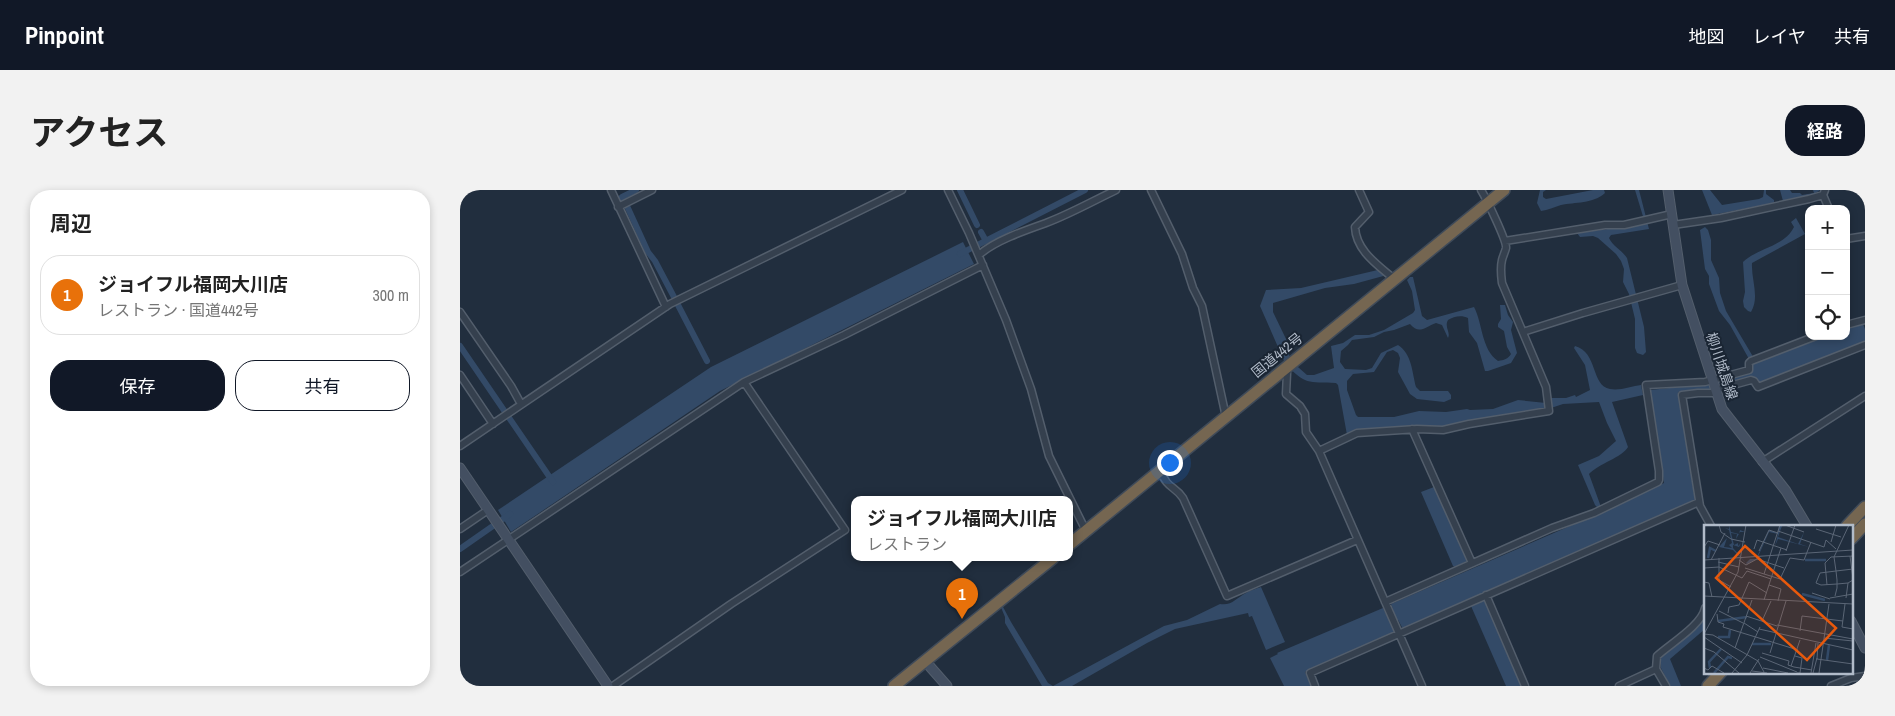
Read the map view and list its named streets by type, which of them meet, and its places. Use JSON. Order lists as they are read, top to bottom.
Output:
{
  "streets": {
    "highway": ["国道442号"],
    "main road": ["柳川城島線"]
  },
  "page": {
    "header": "Pinpoint",
    "nav": ["地図", "レイヤ", "共有"],
    "title": "アクセス",
    "buttons": [
      "経路",
      ["保存", "共有"]
    ],
    "heading": "周辺",
    "map_buttons": ["+", "−"],
    "list": [
      {
        "mark": "1",
        "name": "ジョイフル福岡大川店",
        "note": "レストラン · 国道442号",
        "value": "300 m"
      }
    ],
    "popup": ["ジョイフル福岡大川店", "レストラン"],
    "pins": "1"
  }
}
